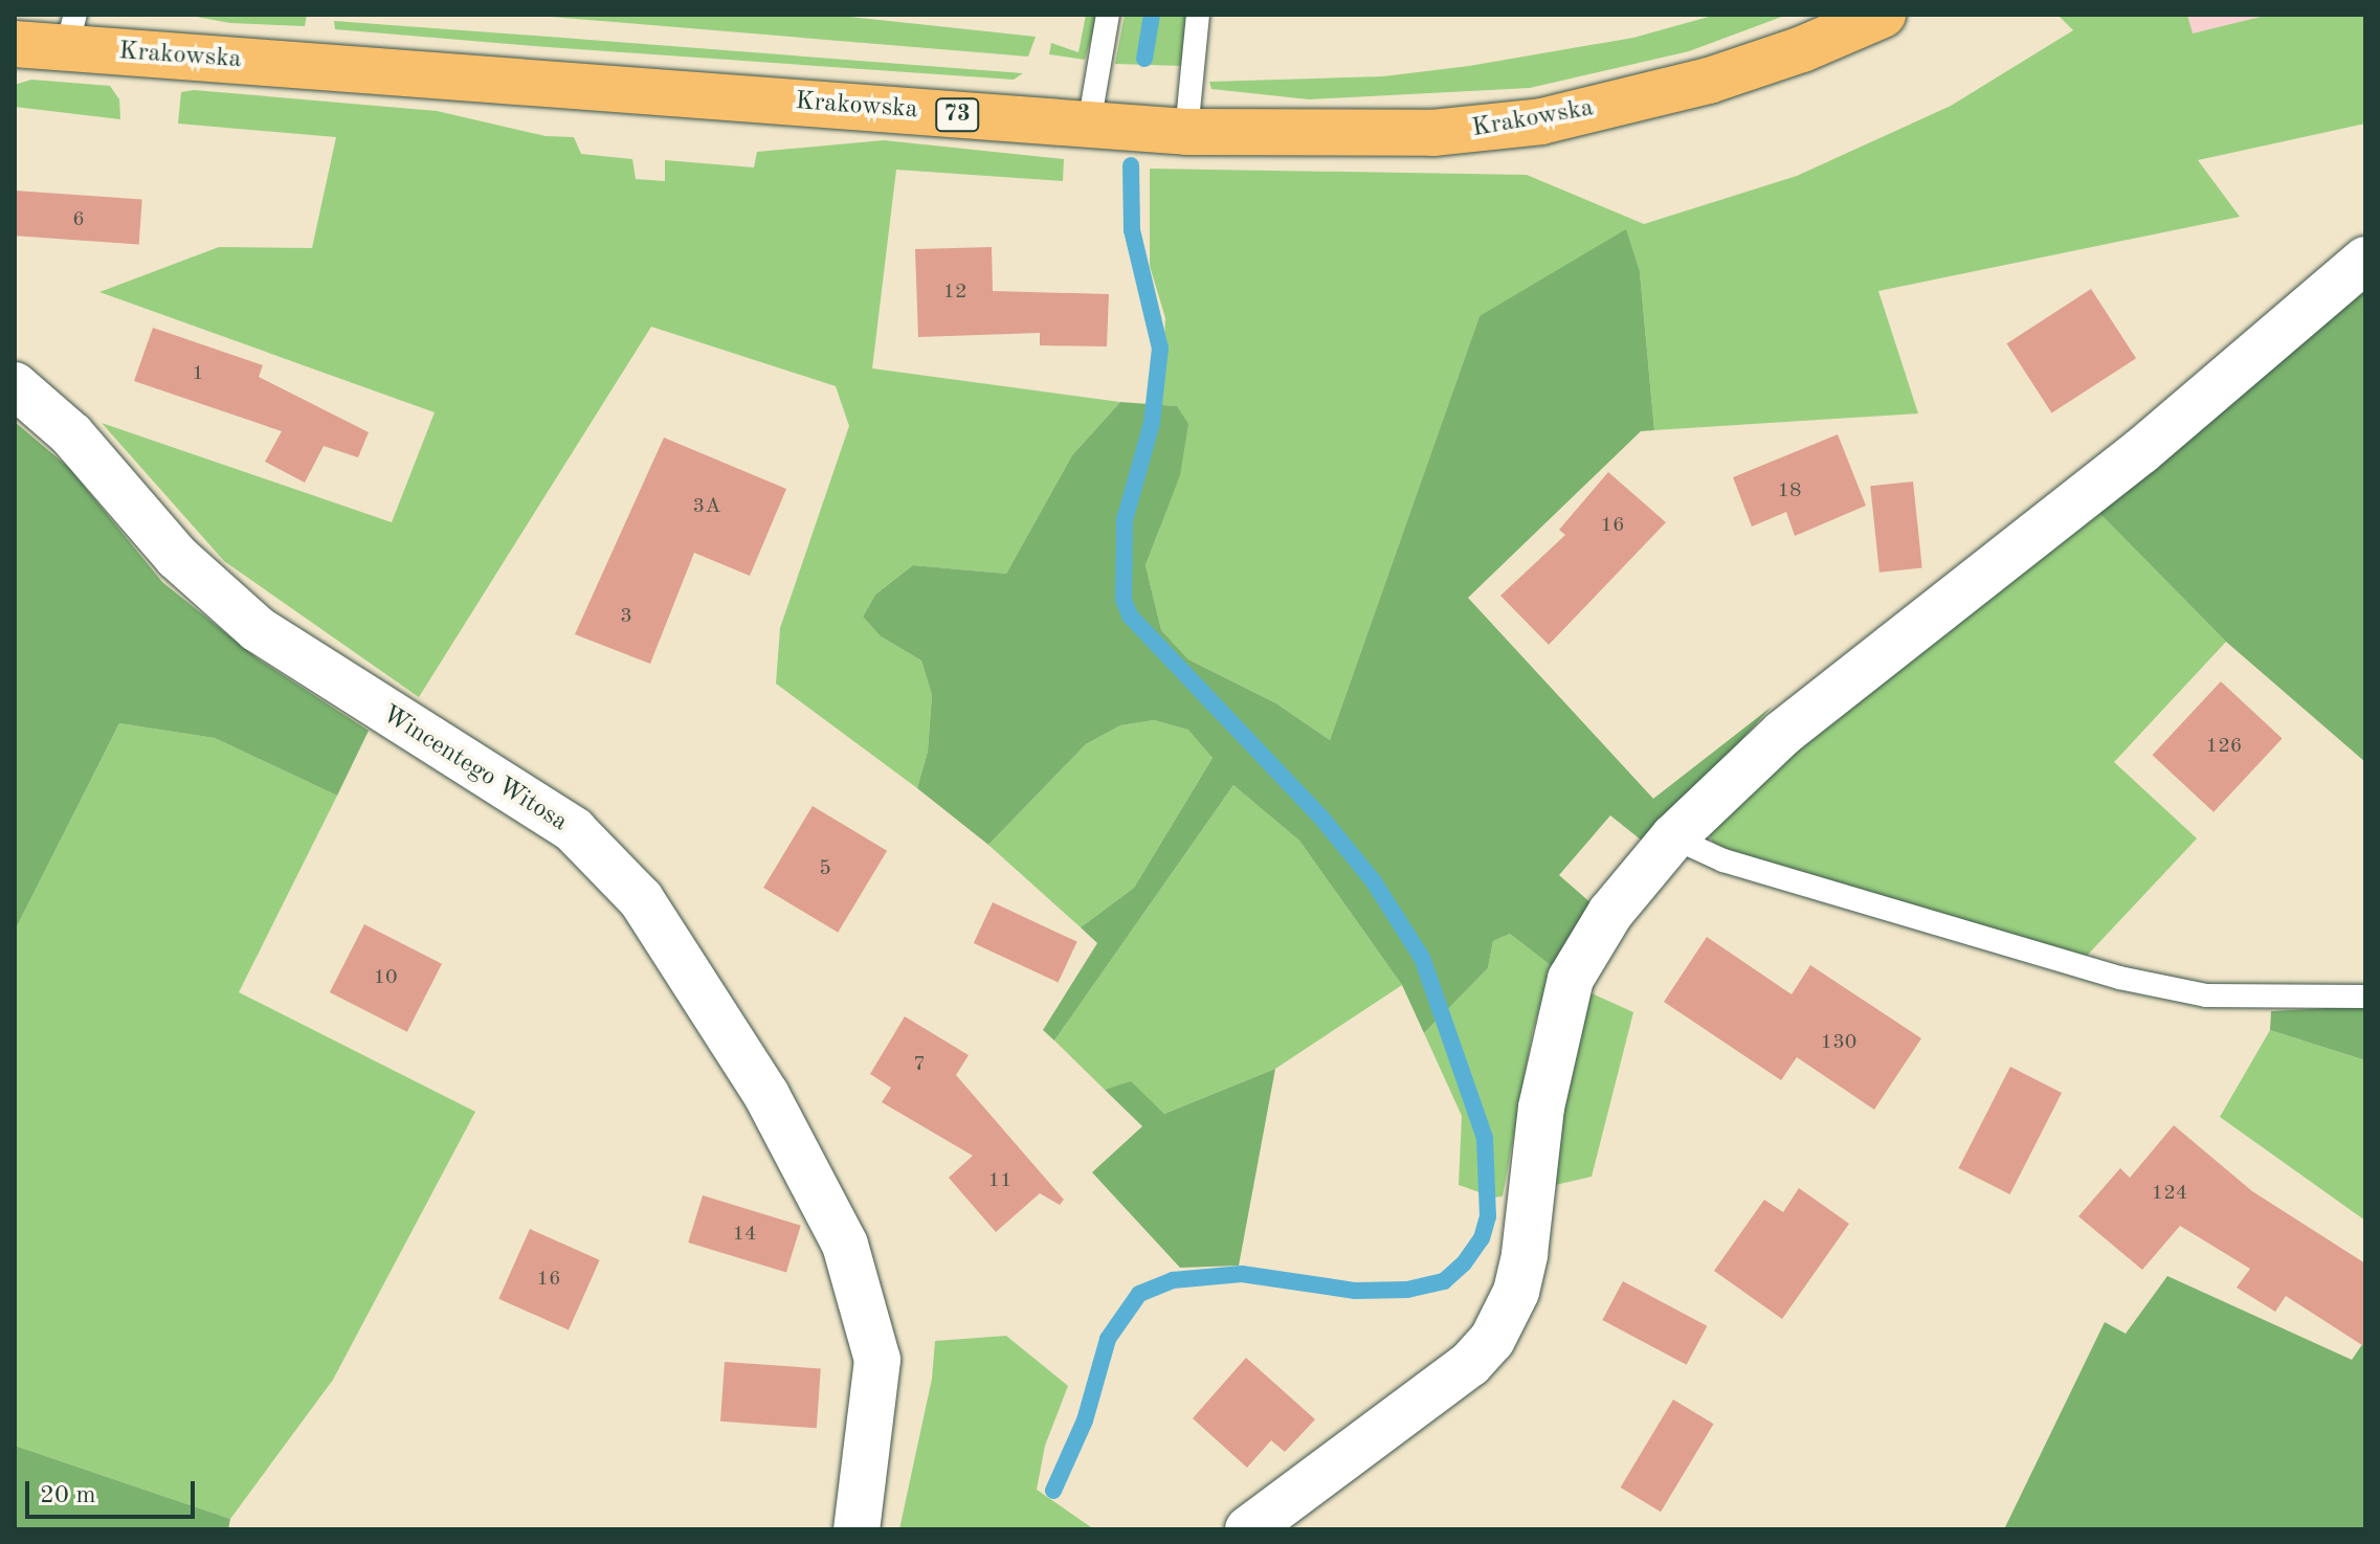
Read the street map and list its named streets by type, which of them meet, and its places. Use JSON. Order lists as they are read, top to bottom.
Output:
{
  "streets": {
    "main road": ["Krakowska", "73"],
    "street": ["Wincentego Witosa"]
  },
  "house_numbers": [
    "6",
    "12",
    "1",
    "18",
    "3A",
    "16",
    "3",
    "126",
    "5",
    "10",
    "130",
    "7",
    "11",
    "124",
    "14",
    "16"
  ],
  "scale_bar": "20 m"
}
